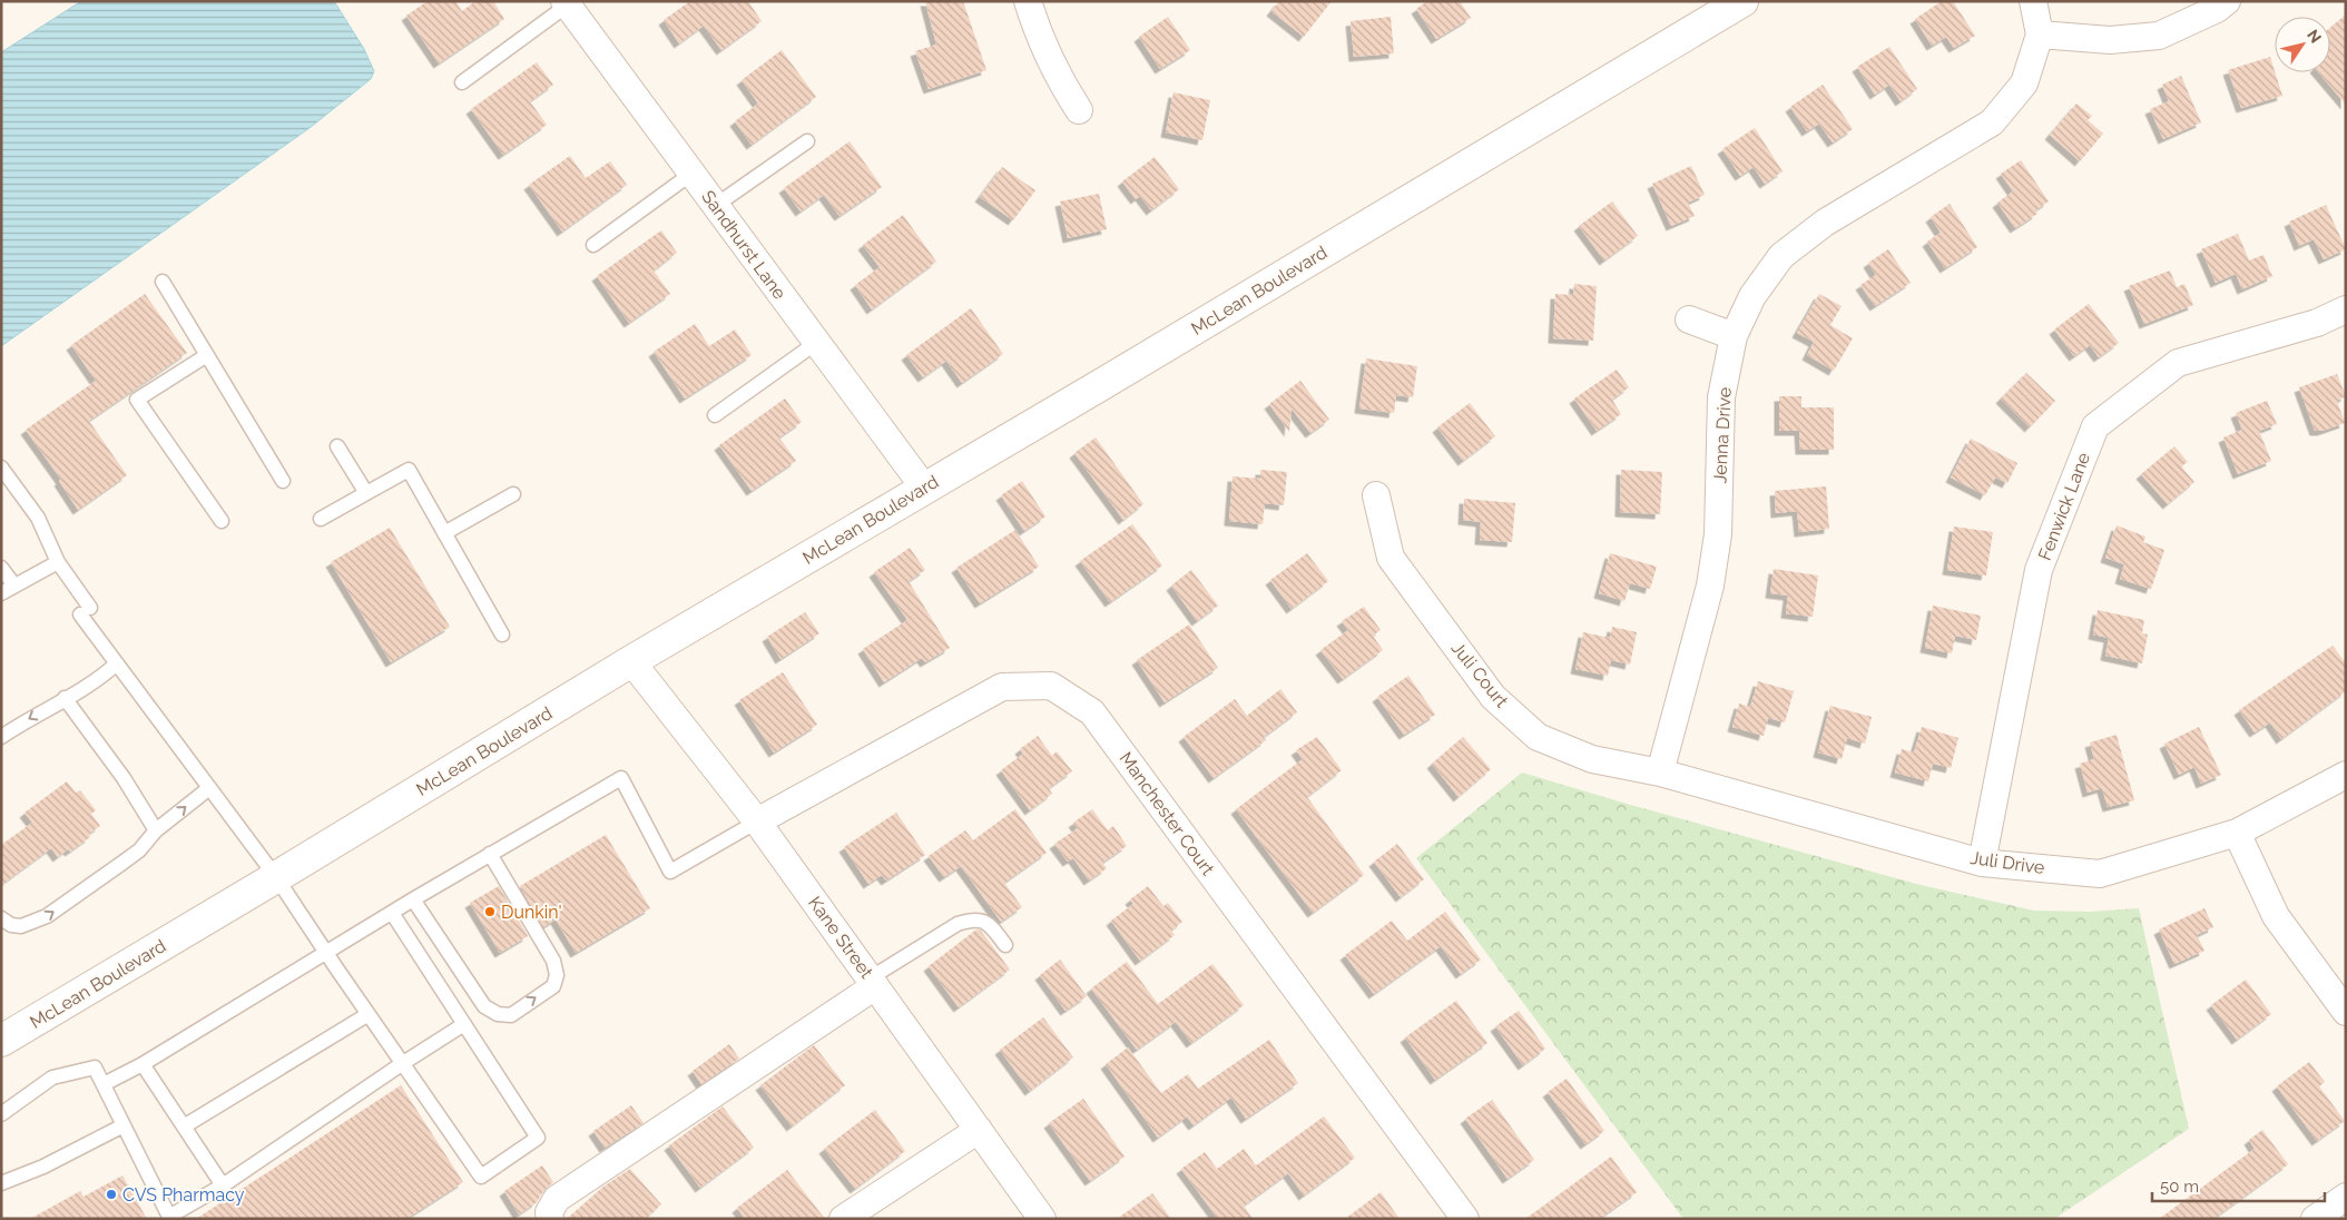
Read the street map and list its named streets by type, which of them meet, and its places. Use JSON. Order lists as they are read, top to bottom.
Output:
{
  "streets": {
    "main road": ["McLean Boulevard"],
    "street": [
      "Sandhurst Lane",
      "Jenna Drive",
      "Fenwick Lane",
      "Juli Court",
      "Manchester Court",
      "Juli Drive",
      "Kane Street"
    ]
  },
  "crossings": [
    ["Sandhurst Lane", "McLean Boulevard"],
    ["McLean Boulevard", "Kane Street"],
    ["Jenna Drive", "Juli Court"],
    ["Jenna Drive", "Juli Drive"],
    ["Fenwick Lane", "Juli Drive"],
    ["Juli Court", "Juli Drive"],
    ["Manchester Court", "Kane Street"]
  ],
  "places": ["Dunkin'", "CVS Pharmacy"],
  "scale_bar": "50 m",
  "north": "top right"
}
